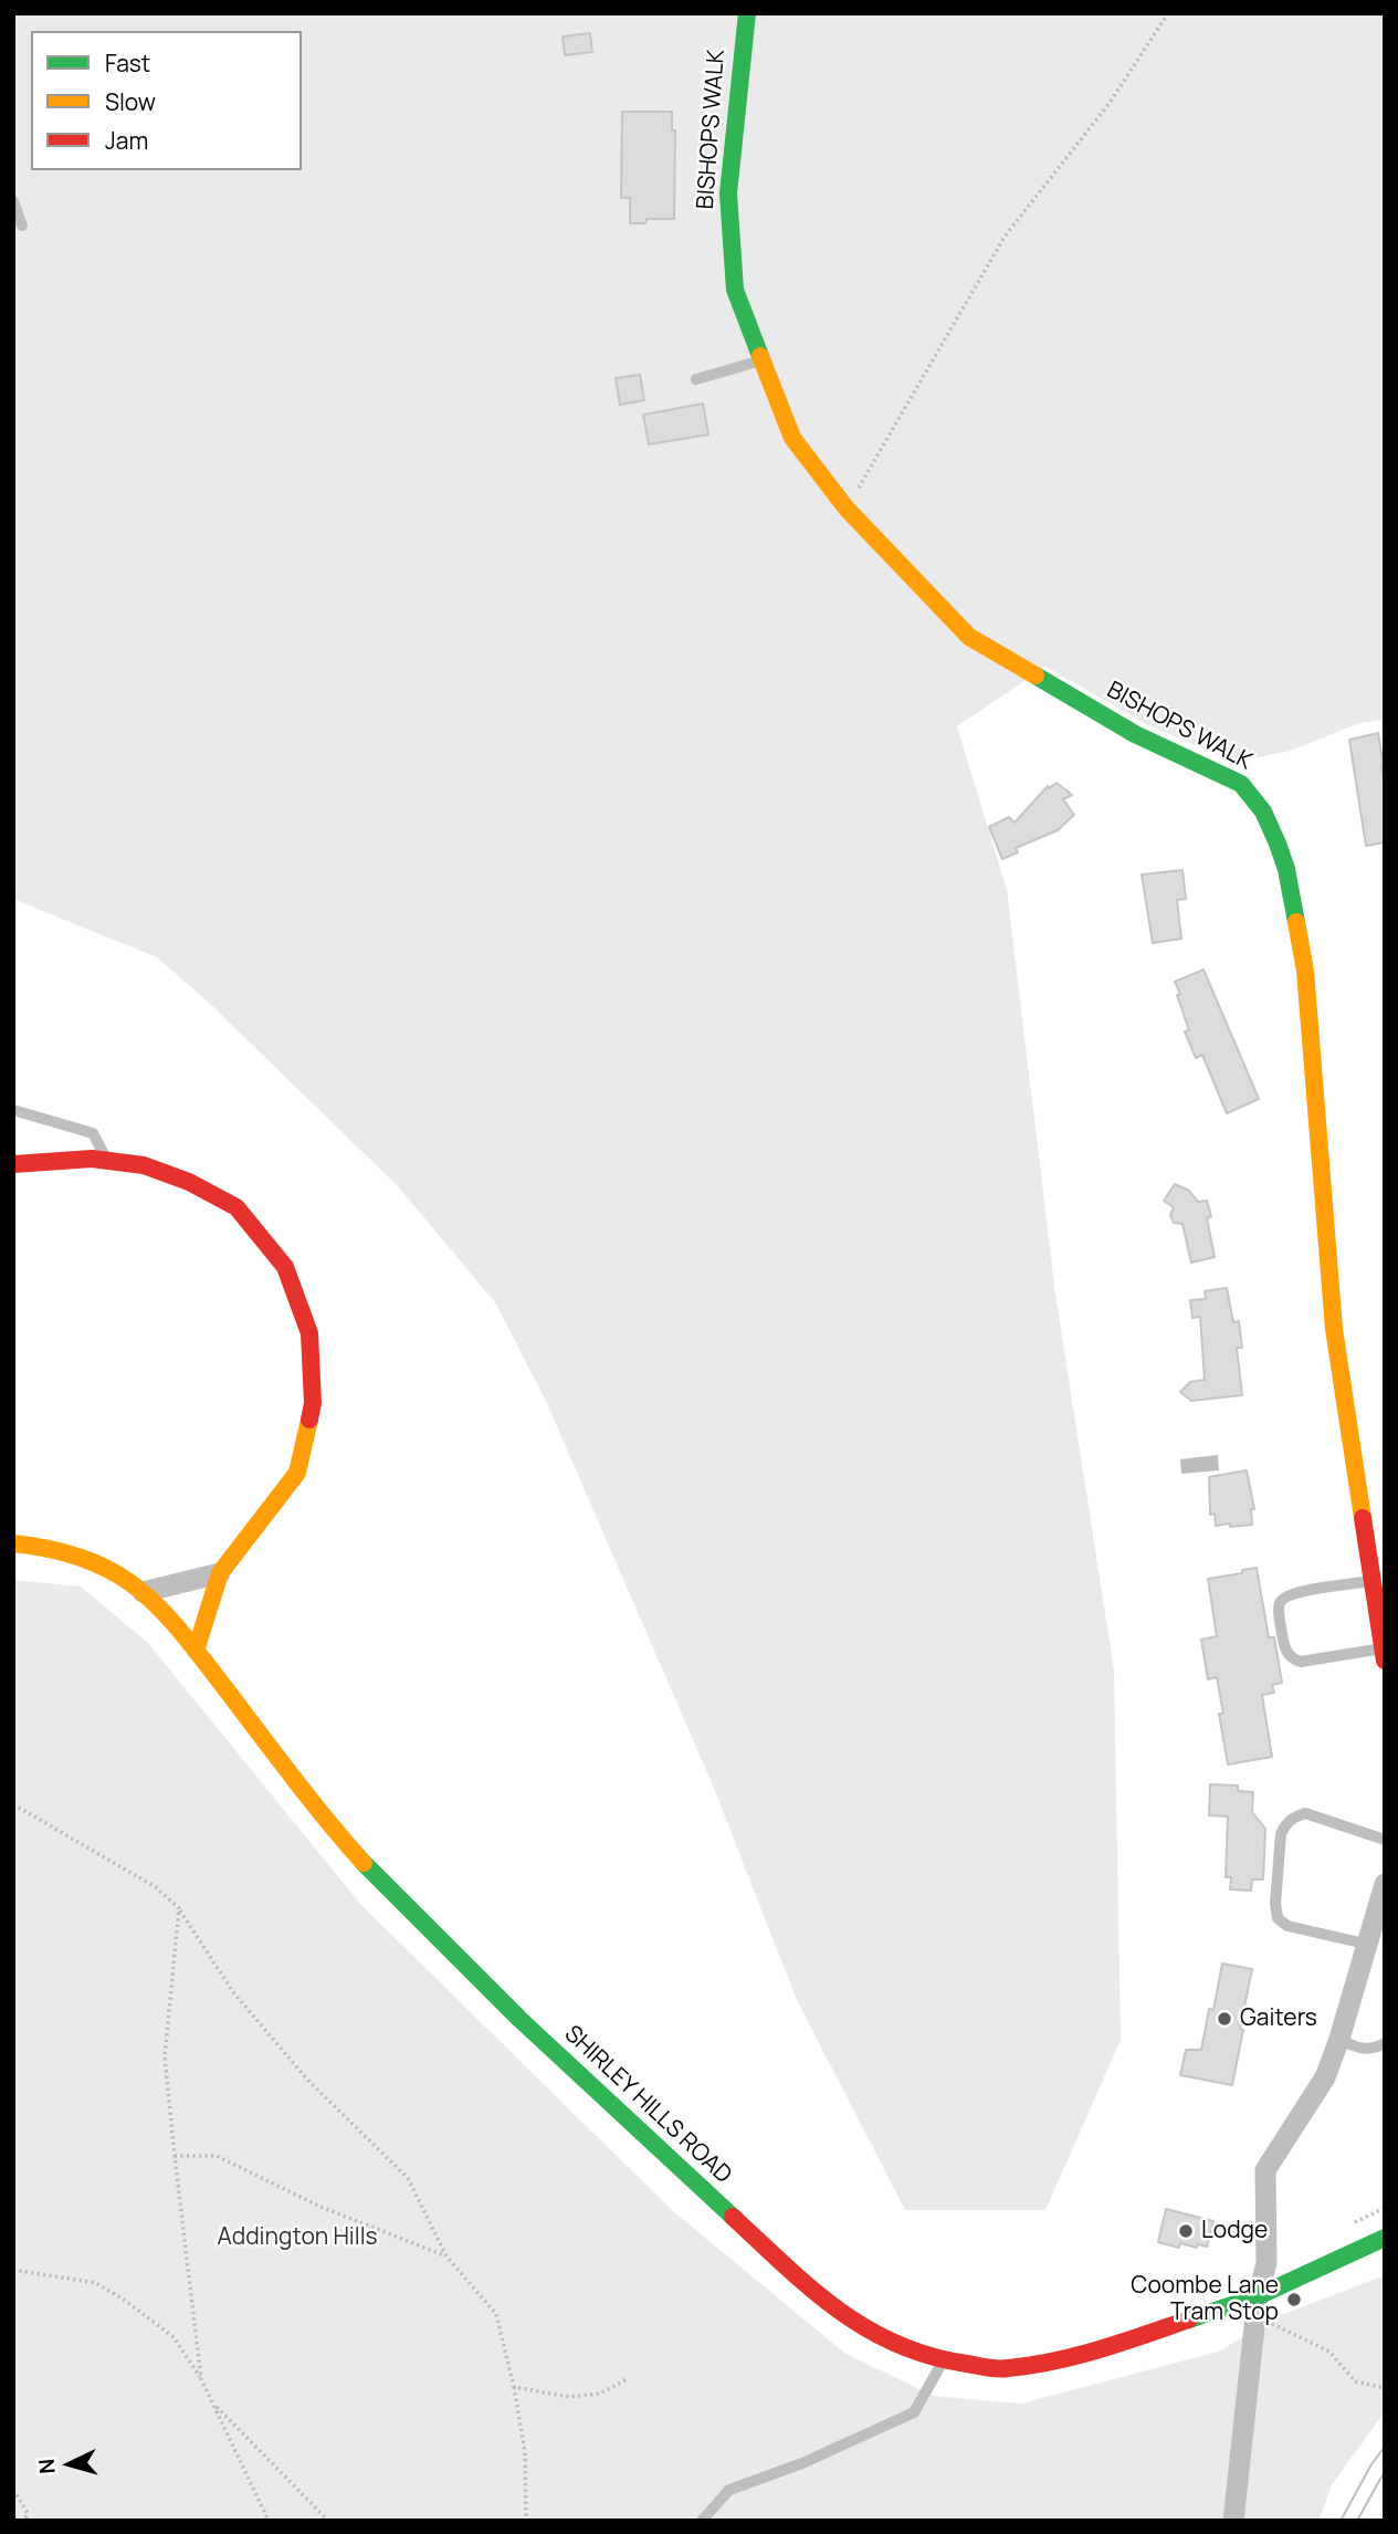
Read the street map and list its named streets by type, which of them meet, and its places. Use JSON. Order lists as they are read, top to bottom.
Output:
{
  "streets": {
    "street": ["BISHOPS WALK", "SHIRLEY HILLS ROAD"]
  },
  "parks": ["Addington Hills"],
  "places": ["Gaiters", "Lodge", "Coombe Lane Tram Stop"],
  "legend": ["Fast", "Slow", "Jam"],
  "north": "left"
}
